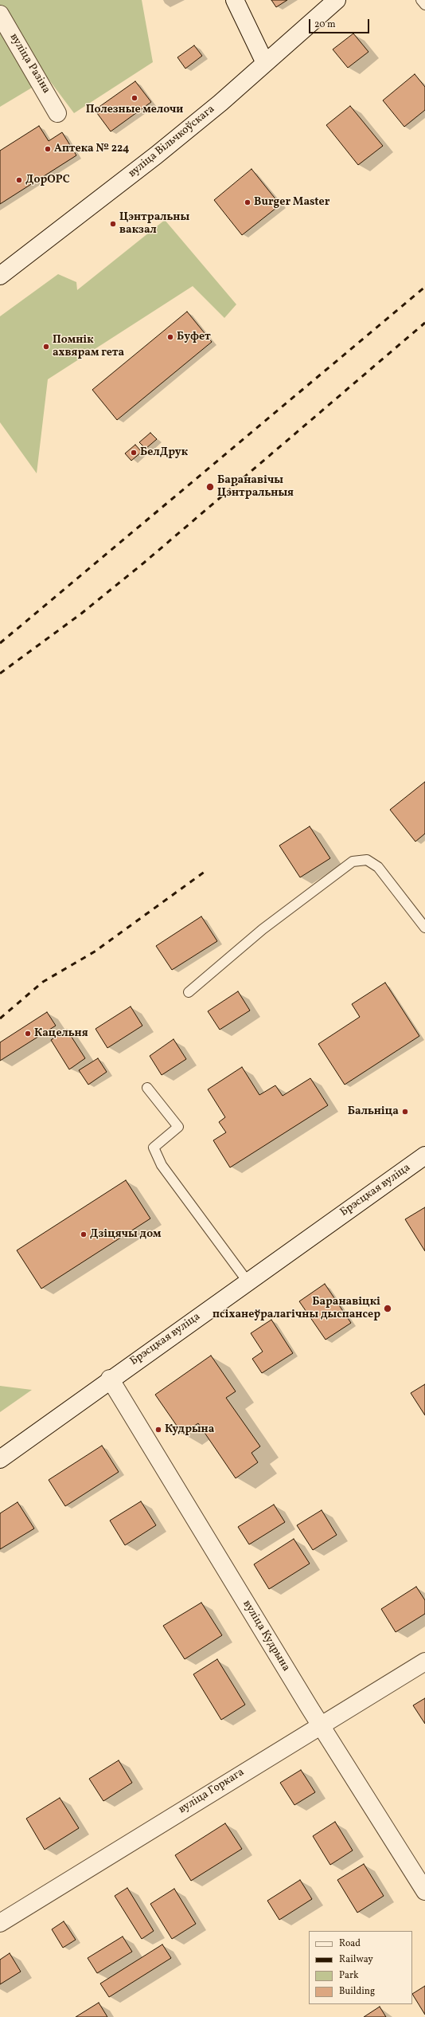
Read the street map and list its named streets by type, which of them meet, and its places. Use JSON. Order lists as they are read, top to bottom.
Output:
{
  "streets": {
    "street": [
      "вуліца Разіна",
      "вуліца Вільчкоўскага",
      "Брэсцкая вуліца",
      "вуліца Кудрына",
      "вуліца Горкага"
    ]
  },
  "crossings": [
    ["Брэсцкая вуліца", "вуліца Кудрына"],
    ["вуліца Кудрына", "вуліца Горкага"]
  ],
  "places": [
    "Полезные мелочи",
    "Аптека № 224",
    "ДорОРС",
    "Burger Master",
    "Цэнтральны вакзал",
    "Буфет",
    "Помнік ахвярам гета",
    "БелДрук",
    "Баранавічы Цэнтральныя",
    "Кацельня",
    "Бальніца",
    "Дзіцячы дом",
    "Баранавіцкі псіханеўралагічны дыспансер",
    "Кудрына"
  ],
  "legend": [
    "Road",
    "Railway",
    "Park",
    "Building"
  ],
  "scale_bar": "20 m"
}
